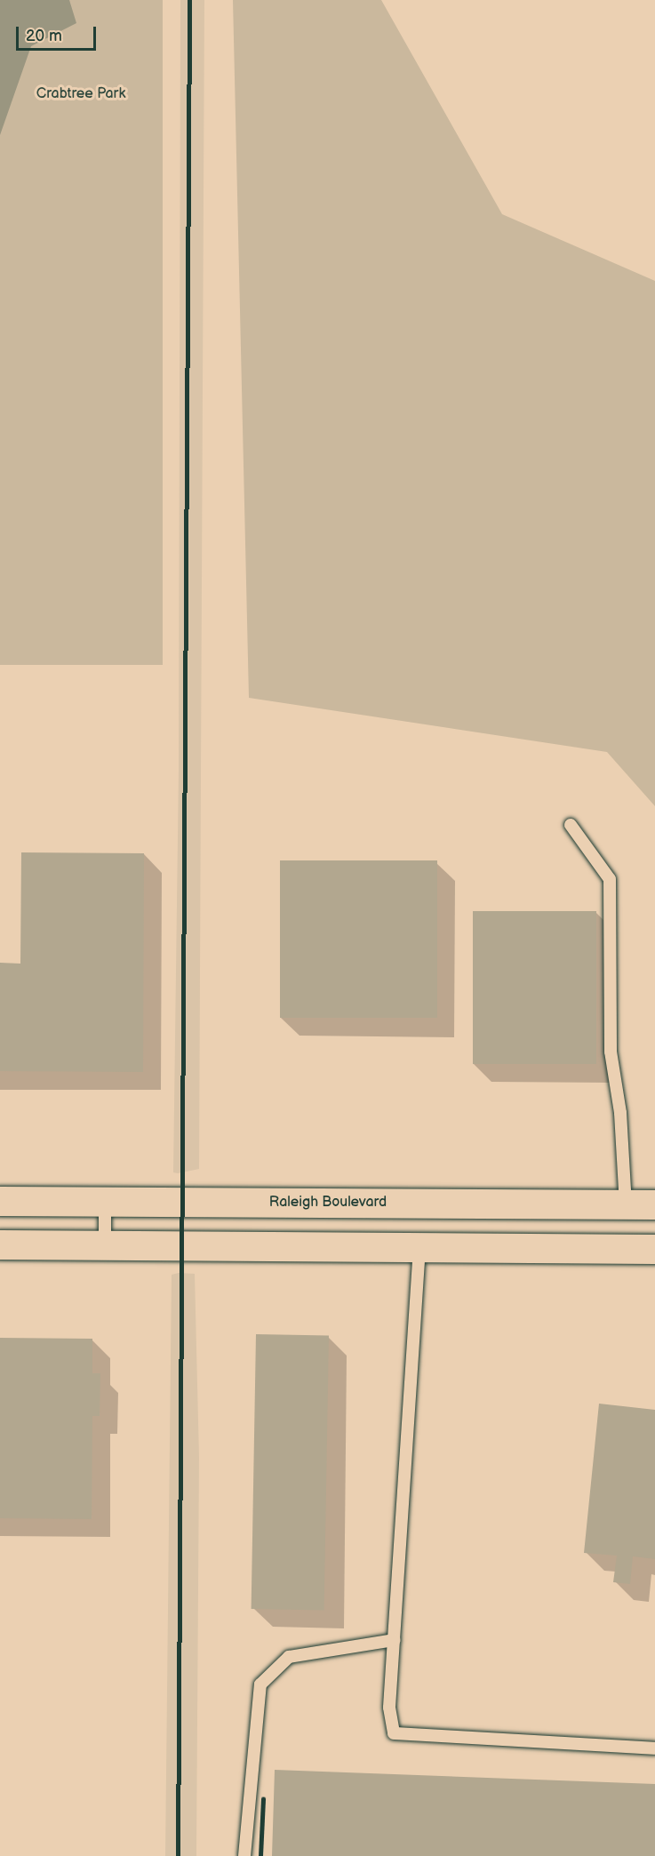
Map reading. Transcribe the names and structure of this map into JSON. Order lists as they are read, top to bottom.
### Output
{
  "streets": {
    "main road": ["Raleigh Boulevard"]
  },
  "parks": ["Crabtree Park"],
  "scale_bar": "20 m"
}
